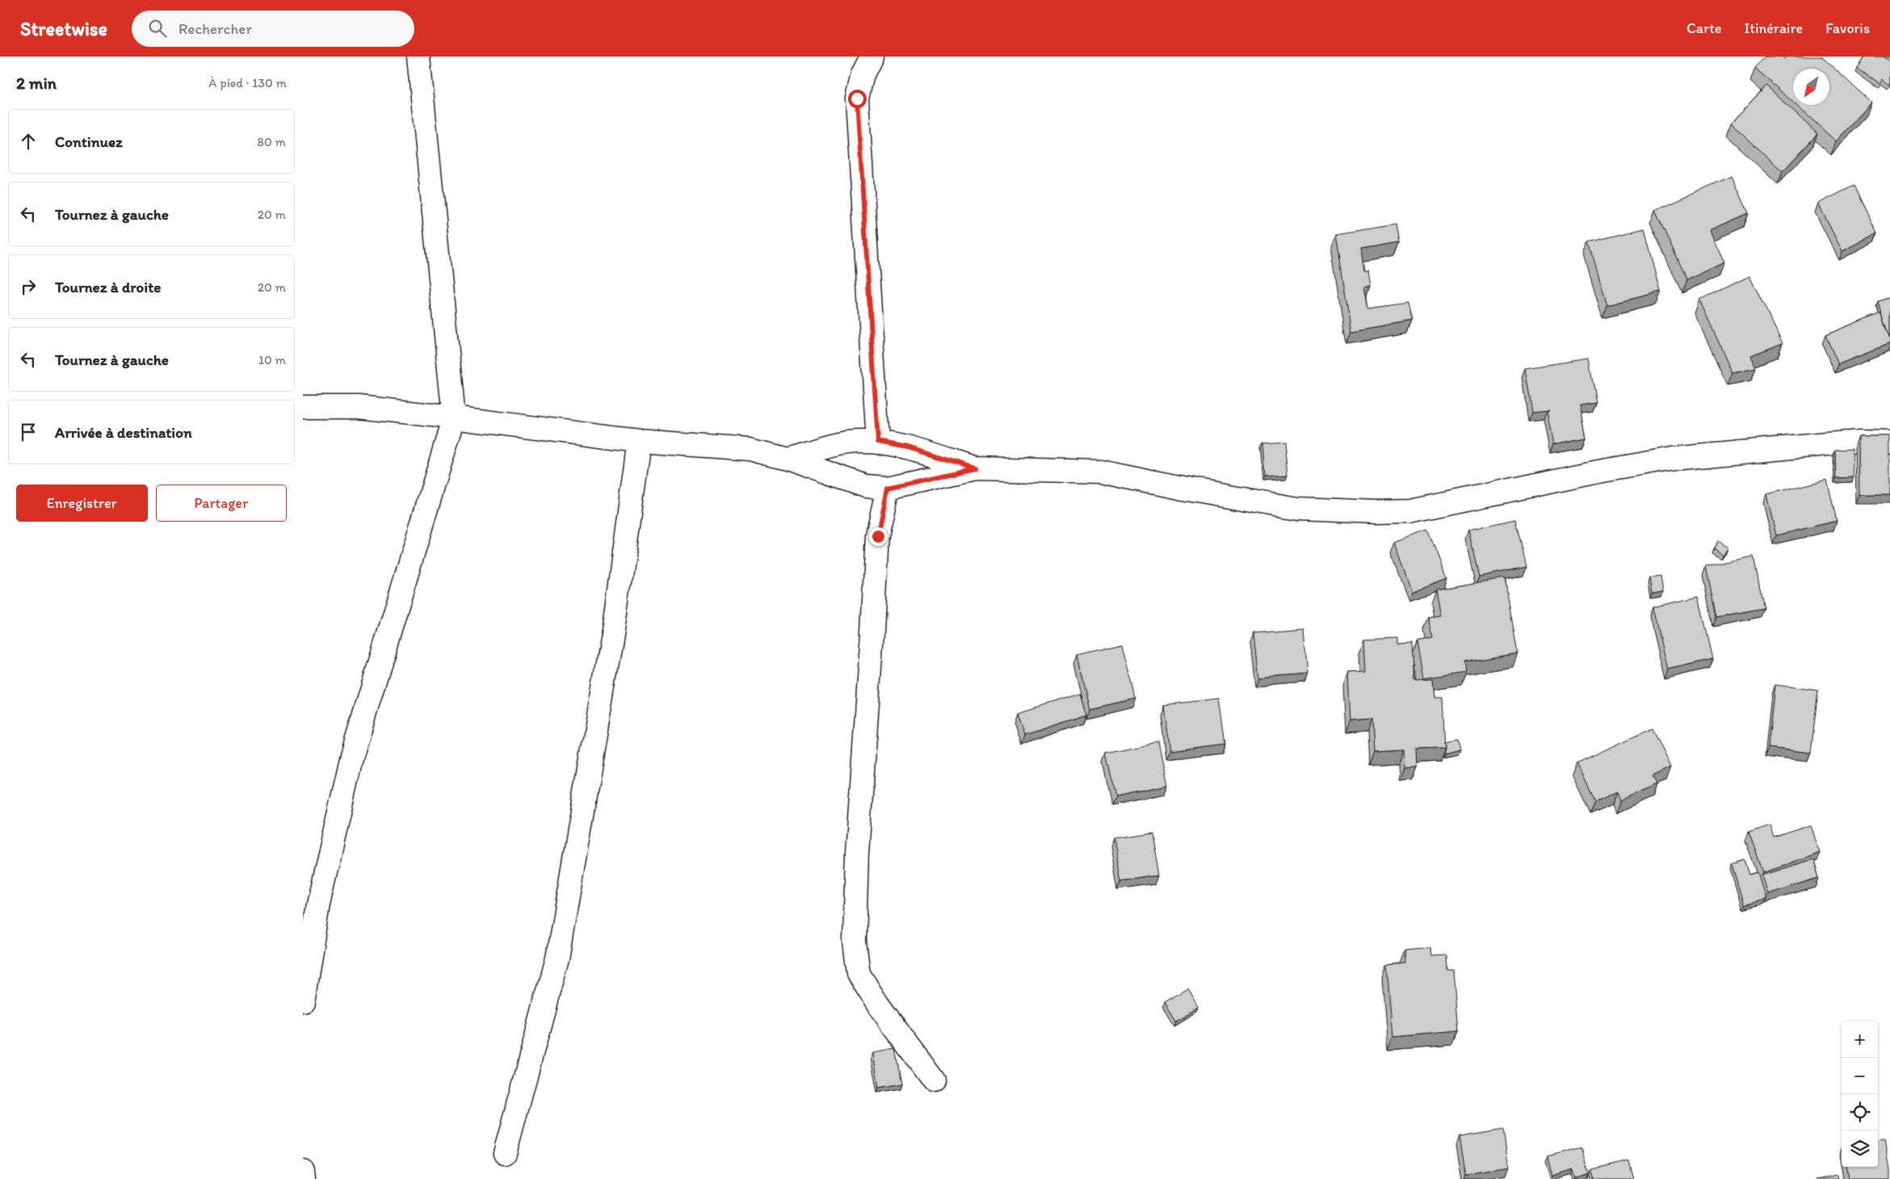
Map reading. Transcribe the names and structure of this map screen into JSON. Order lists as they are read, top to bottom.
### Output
{
  "north": "bottom left",
  "page": {
    "header": "Streetwise",
    "search": "Rechercher",
    "nav": ["Carte", "Itinéraire", "Favoris"],
    "heading": ["2 min", "À pied · 130 m"],
    "list": [
      ["Continuez", "80 m"],
      ["Tournez à gauche", "20 m"],
      ["Tournez à droite", "20 m"],
      ["Tournez à gauche", "10 m"],
      "Arrivée à destination"
    ],
    "buttons": ["Enregistrer", "Partager"],
    "map_buttons": ["+", "−"]
  }
}
